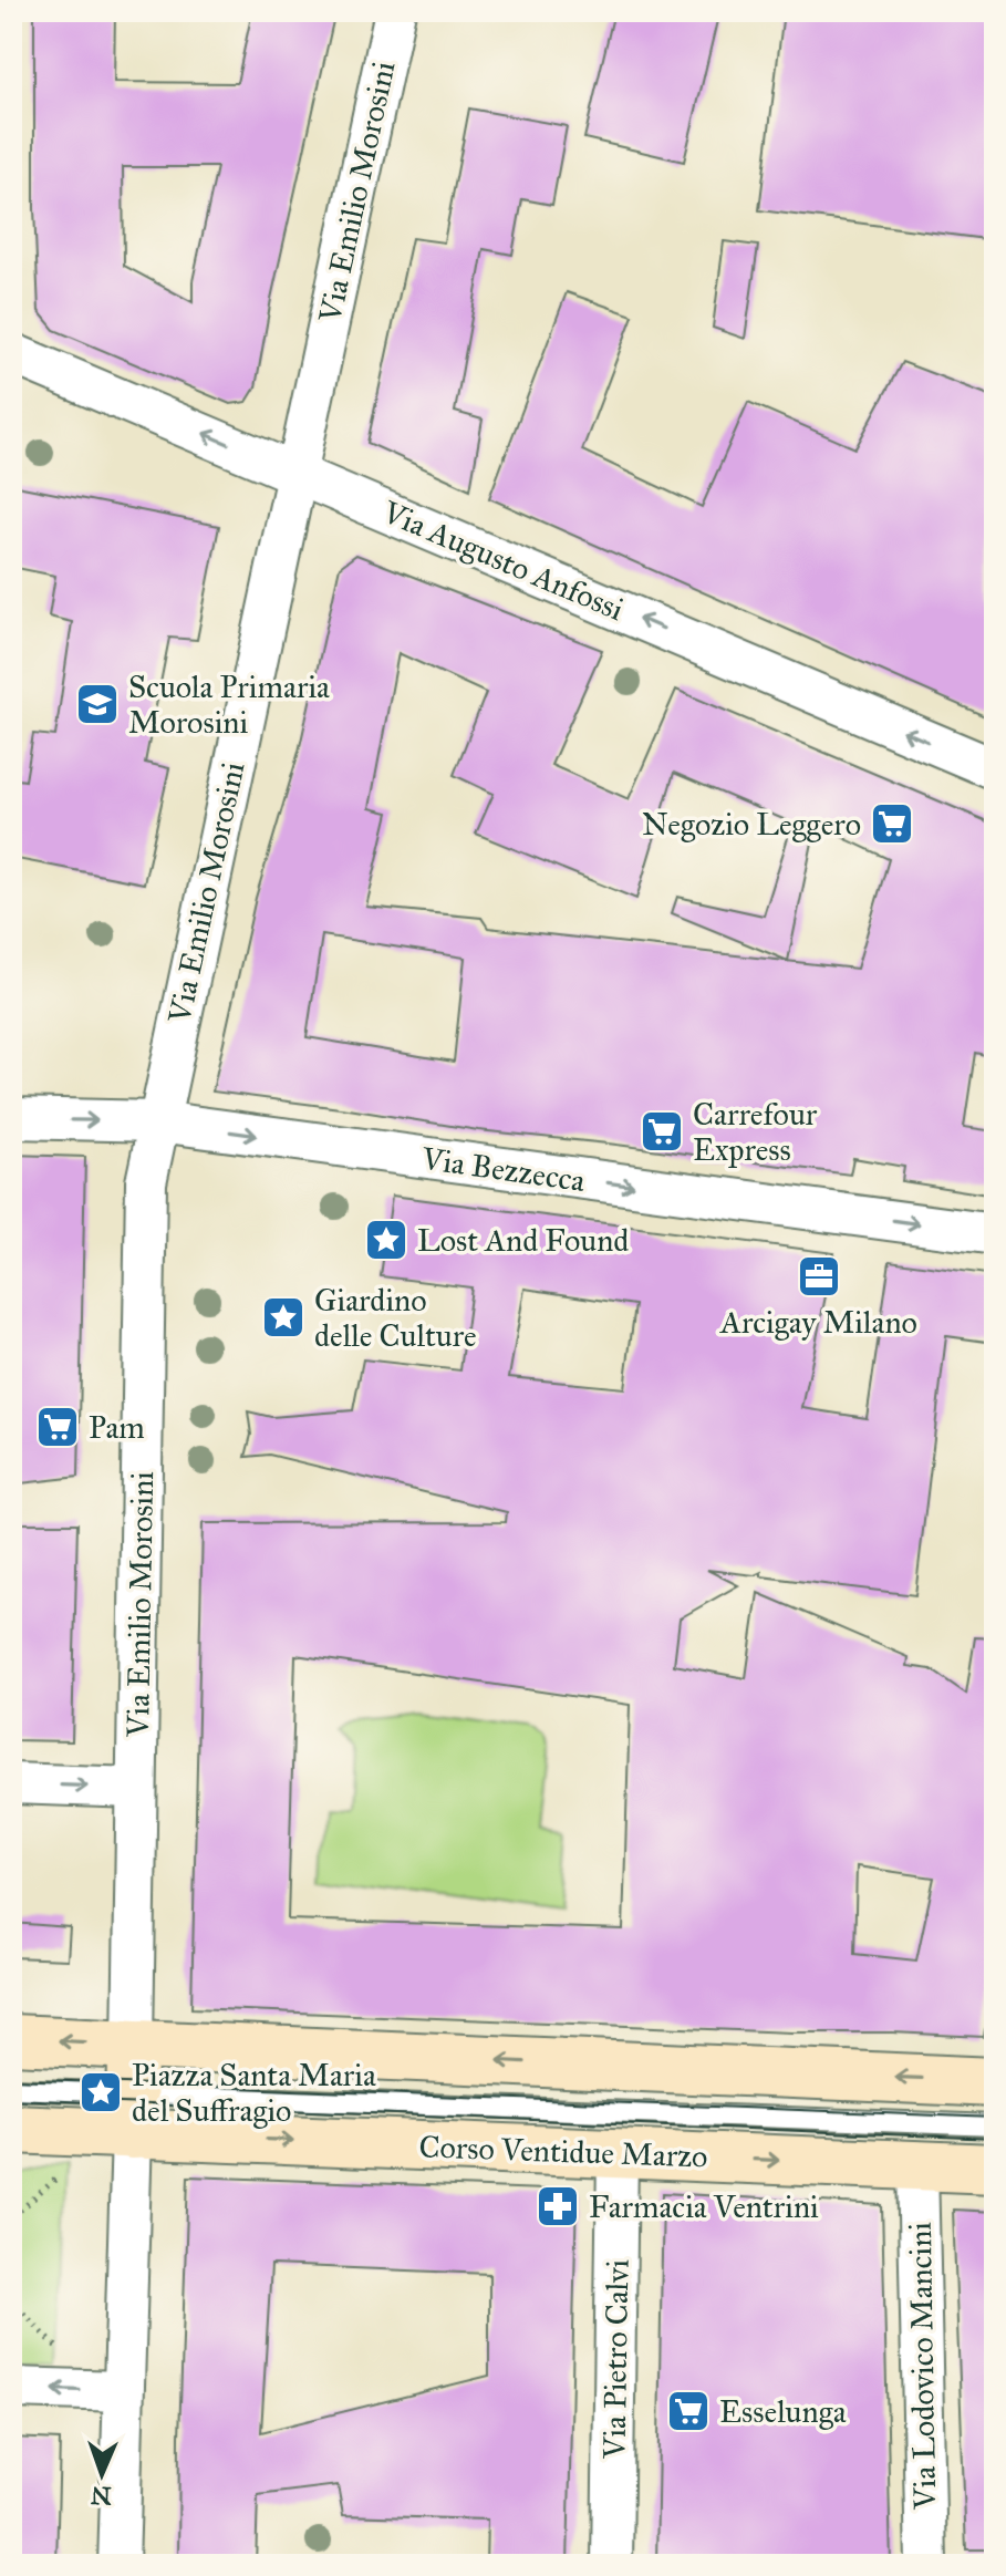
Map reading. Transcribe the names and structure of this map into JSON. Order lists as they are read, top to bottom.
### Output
{
  "streets": {
    "main road": ["Corso Ventidue Marzo"],
    "street": [
      "Via Emilio Morosini",
      "Via Augusto Anfossi",
      "Via Bezzecca",
      "Via Pietro Calvi",
      "Via Lodovico Mancini"
    ]
  },
  "crossings": [
    ["Via Emilio Morosini", "Via Augusto Anfossi"],
    ["Via Emilio Morosini", "Via Bezzecca"],
    ["Corso Ventidue Marzo", "Via Pietro Calvi"],
    ["Corso Ventidue Marzo", "Via Lodovico Mancini"]
  ],
  "one_way": ["Via Augusto Anfossi", "Via Bezzecca"],
  "places": {
    "school or university": ["Scuola Primaria Morosini"],
    "supermarket": [
      "Negozio Leggero",
      "Carrefour Express",
      "Pam",
      "Esselunga"
    ],
    "place": ["Lost And Found", "Giardino delle Culture", "Piazza Santa Maria del Suffragio"],
    "office": ["Arcigay Milano"],
    "pharmacy": ["Farmacia Ventrini"]
  },
  "north": "bottom"
}
